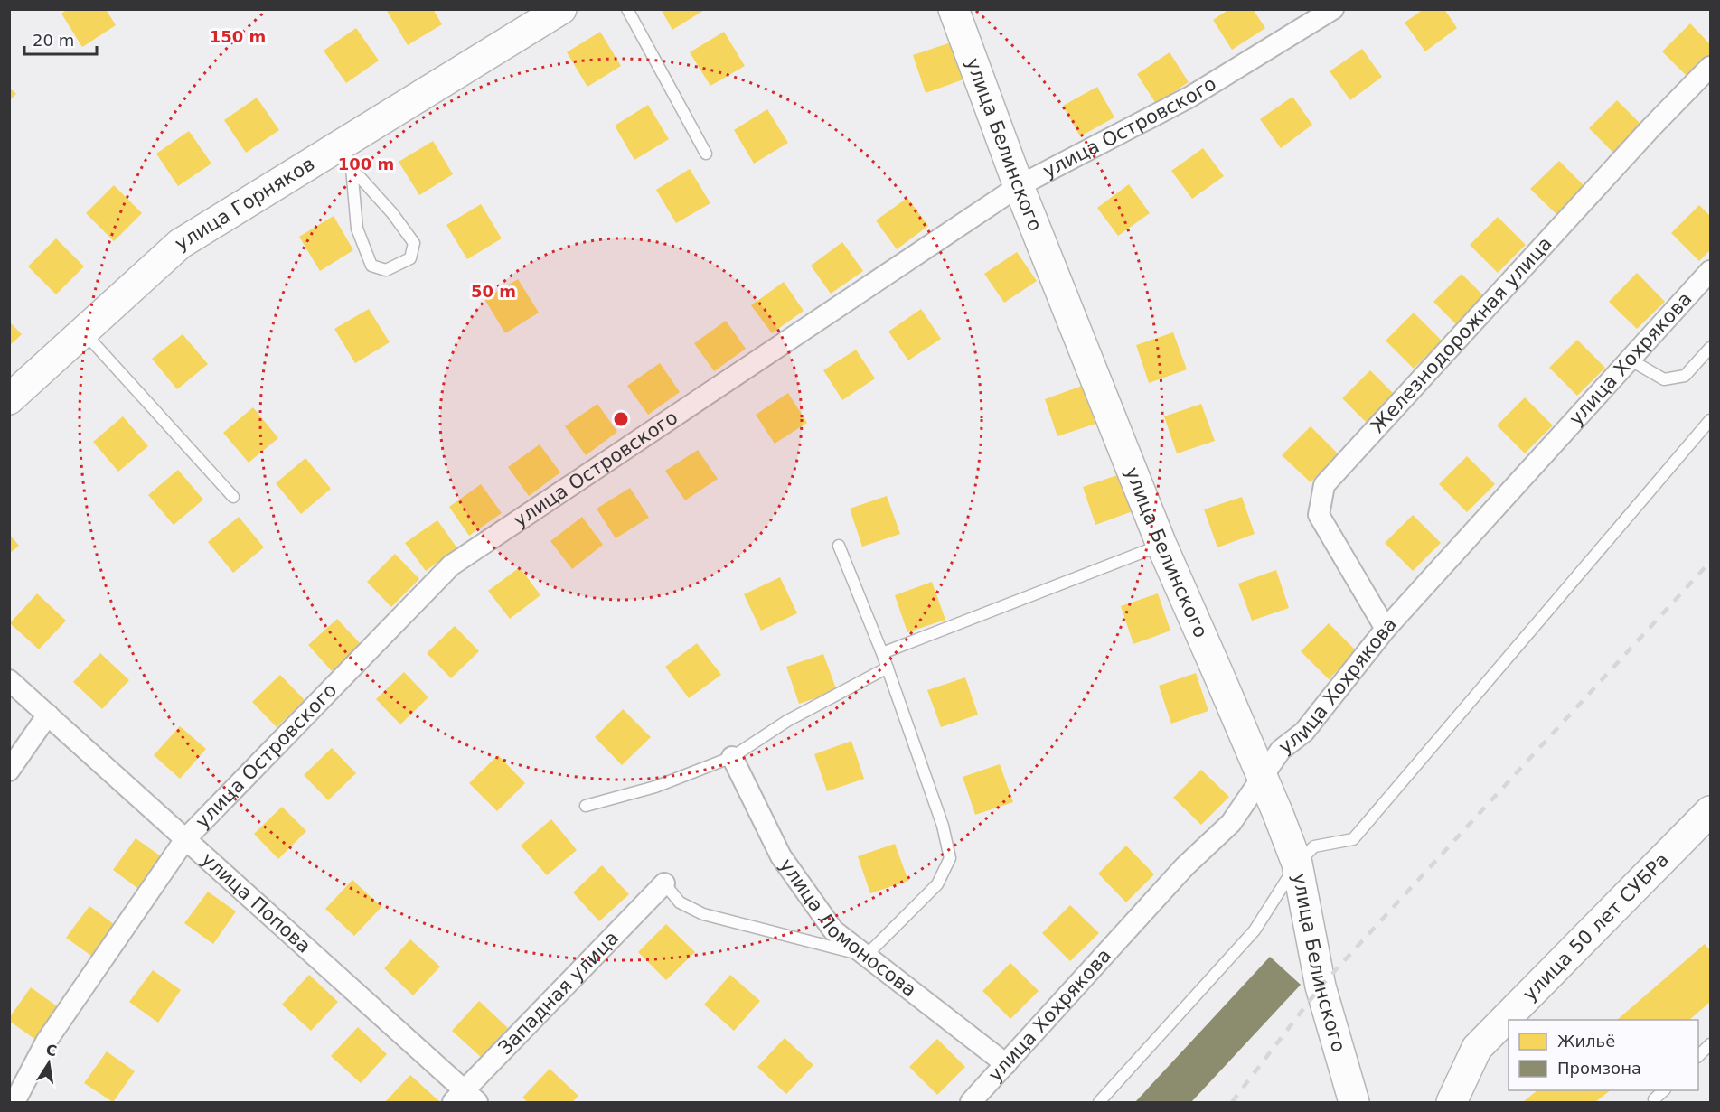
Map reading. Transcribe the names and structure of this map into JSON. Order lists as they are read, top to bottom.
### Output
{
  "streets": {
    "street": [
      "улица Островского",
      "улица Белинского",
      "улица Горняков",
      "Железнодорожная улица",
      "улица Хохрякова",
      "улица Попова",
      "улица Ломоносова",
      "улица 50 лет СУБРа",
      "Западная улица"
    ]
  },
  "crossings": [
    ["улица Островского", "улица Белинского"],
    ["улица Островского", "улица Попова"],
    ["улица Белинского", "улица Хохрякова"],
    ["Железнодорожная улица", "улица Хохрякова"],
    ["улица Хохрякова", "улица Ломоносова"],
    ["улица Попова", "Западная улица"]
  ],
  "legend": ["Жильё", "Промзона"],
  "scale_bar": "20 m",
  "north": "top",
  "rings": ["150 m", "100 m", "50 m"]
}
